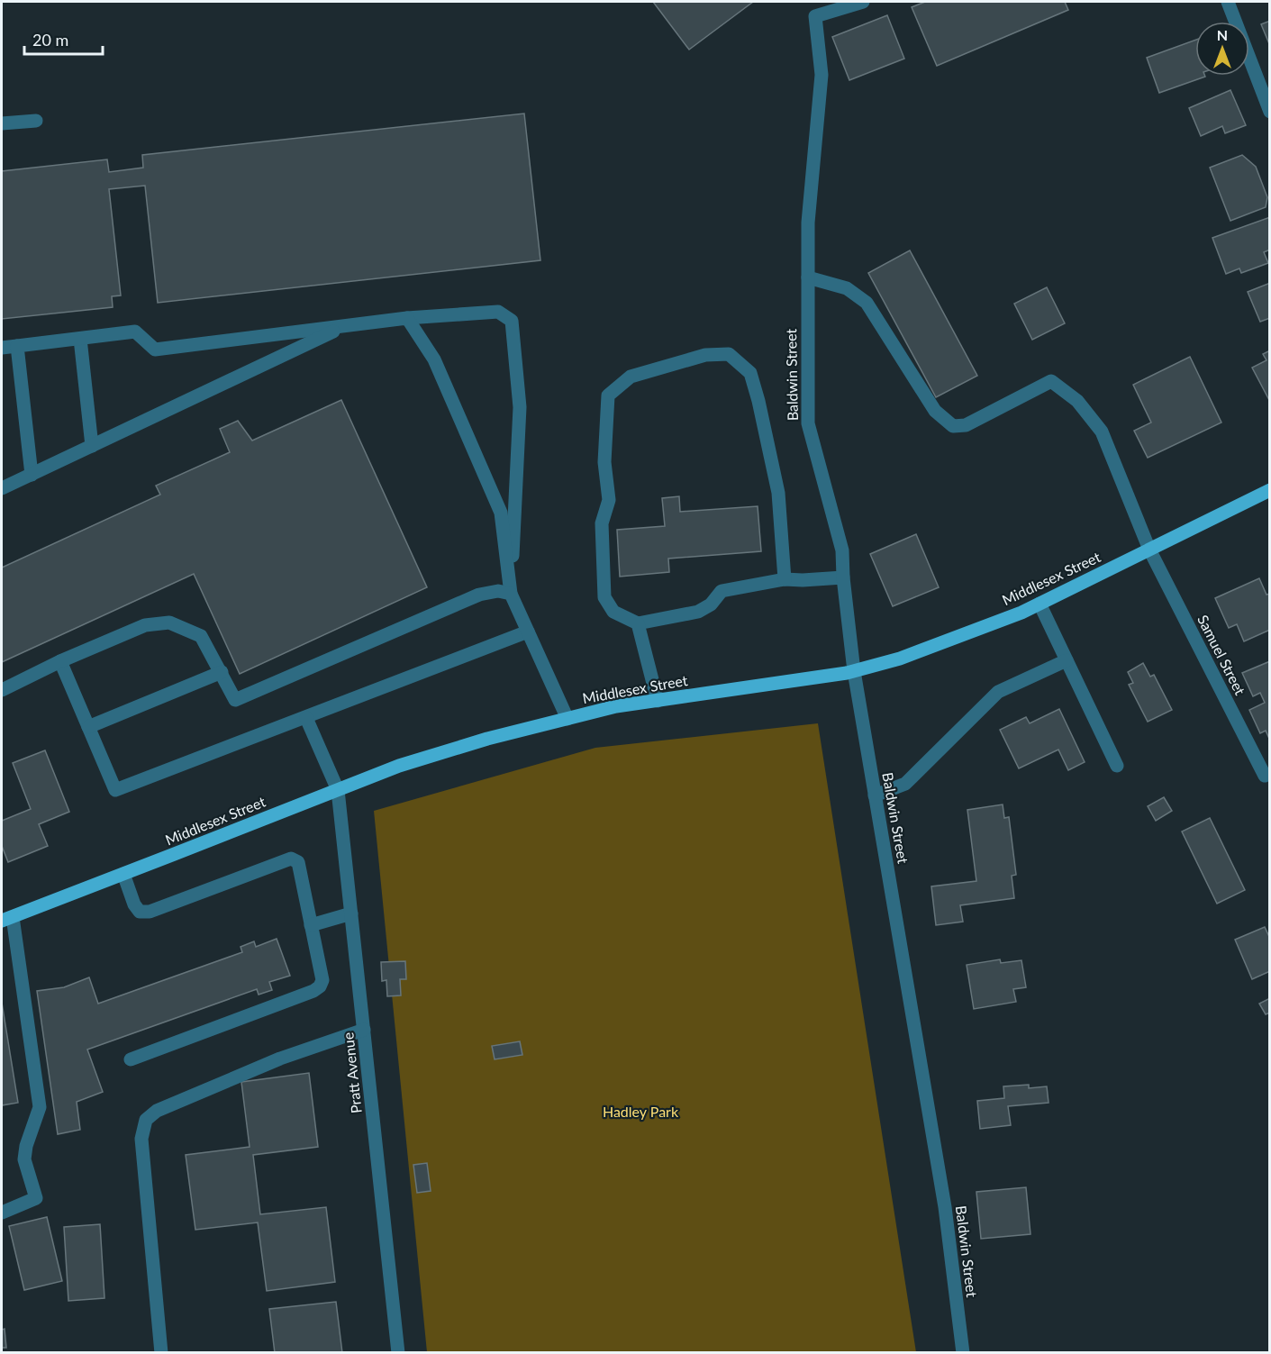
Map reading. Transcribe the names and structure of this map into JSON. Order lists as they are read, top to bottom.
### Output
{
  "streets": {
    "main road": ["Middlesex Street"],
    "street": ["Baldwin Street", "Samuel Street", "Pratt Avenue"]
  },
  "crossings": [
    ["Baldwin Street", "Middlesex Street"],
    ["Baldwin Street", "Samuel Street"],
    ["Middlesex Street", "Samuel Street"],
    ["Middlesex Street", "Pratt Avenue"]
  ],
  "parks": ["Hadley Park"],
  "scale_bar": "20 m",
  "north": "top"
}
